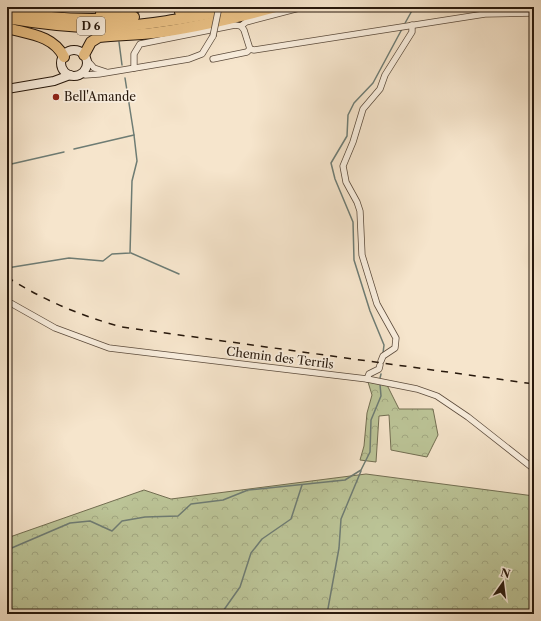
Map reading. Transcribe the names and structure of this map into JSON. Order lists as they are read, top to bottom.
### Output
{
  "streets": {
    "highway": ["D 6"],
    "street": ["Chemin des Terrils"]
  },
  "places": ["Bell'Amande"],
  "north": "top"
}
